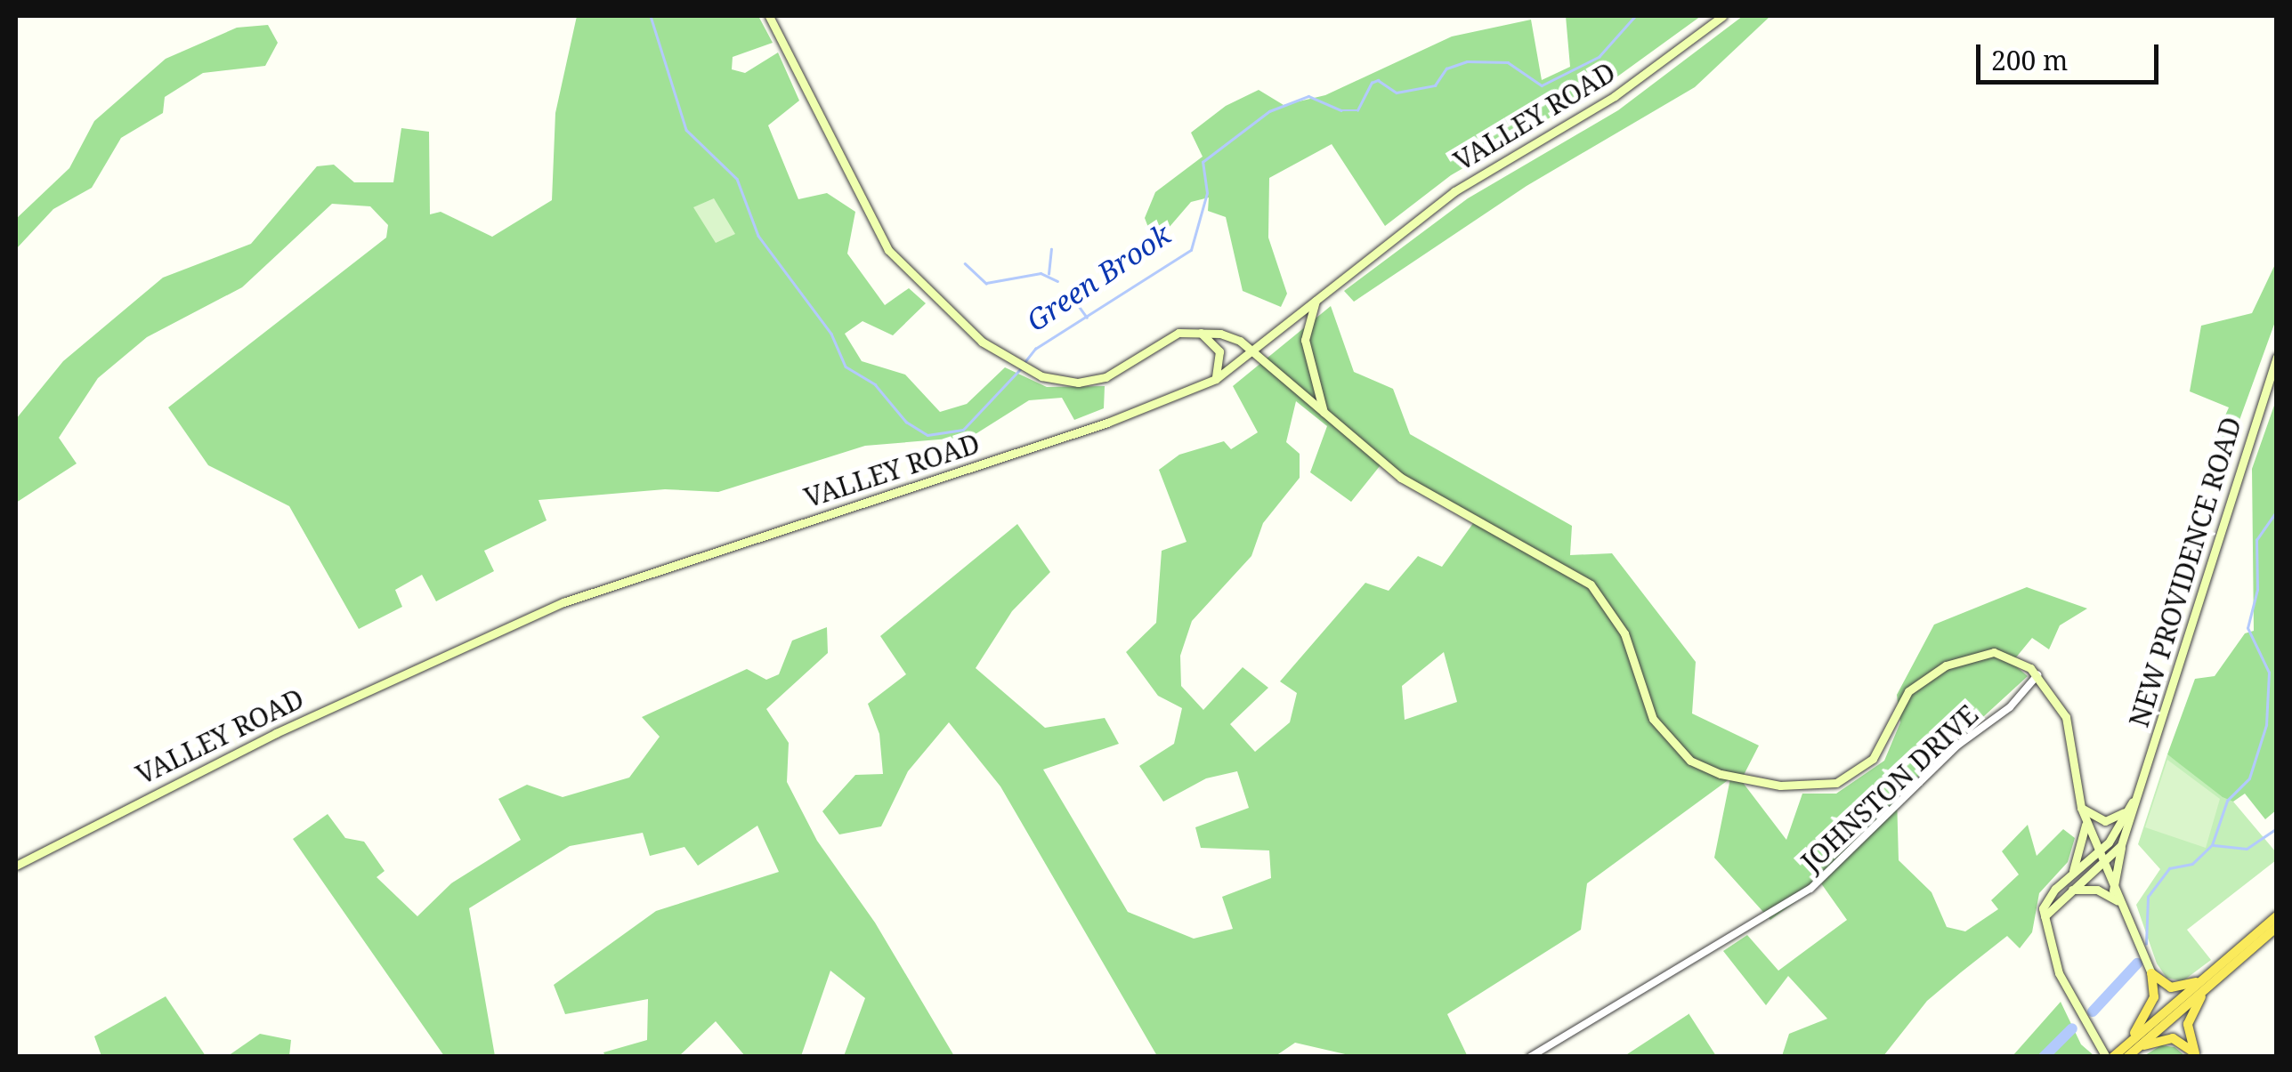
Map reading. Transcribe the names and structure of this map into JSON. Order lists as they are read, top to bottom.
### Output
{
  "streets": {
    "main road": ["VALLEY ROAD", "NEW PROVIDENCE ROAD"],
    "street": ["JOHNSTON DRIVE"]
  },
  "water": ["Green Brook"],
  "scale_bar": "200 m"
}
